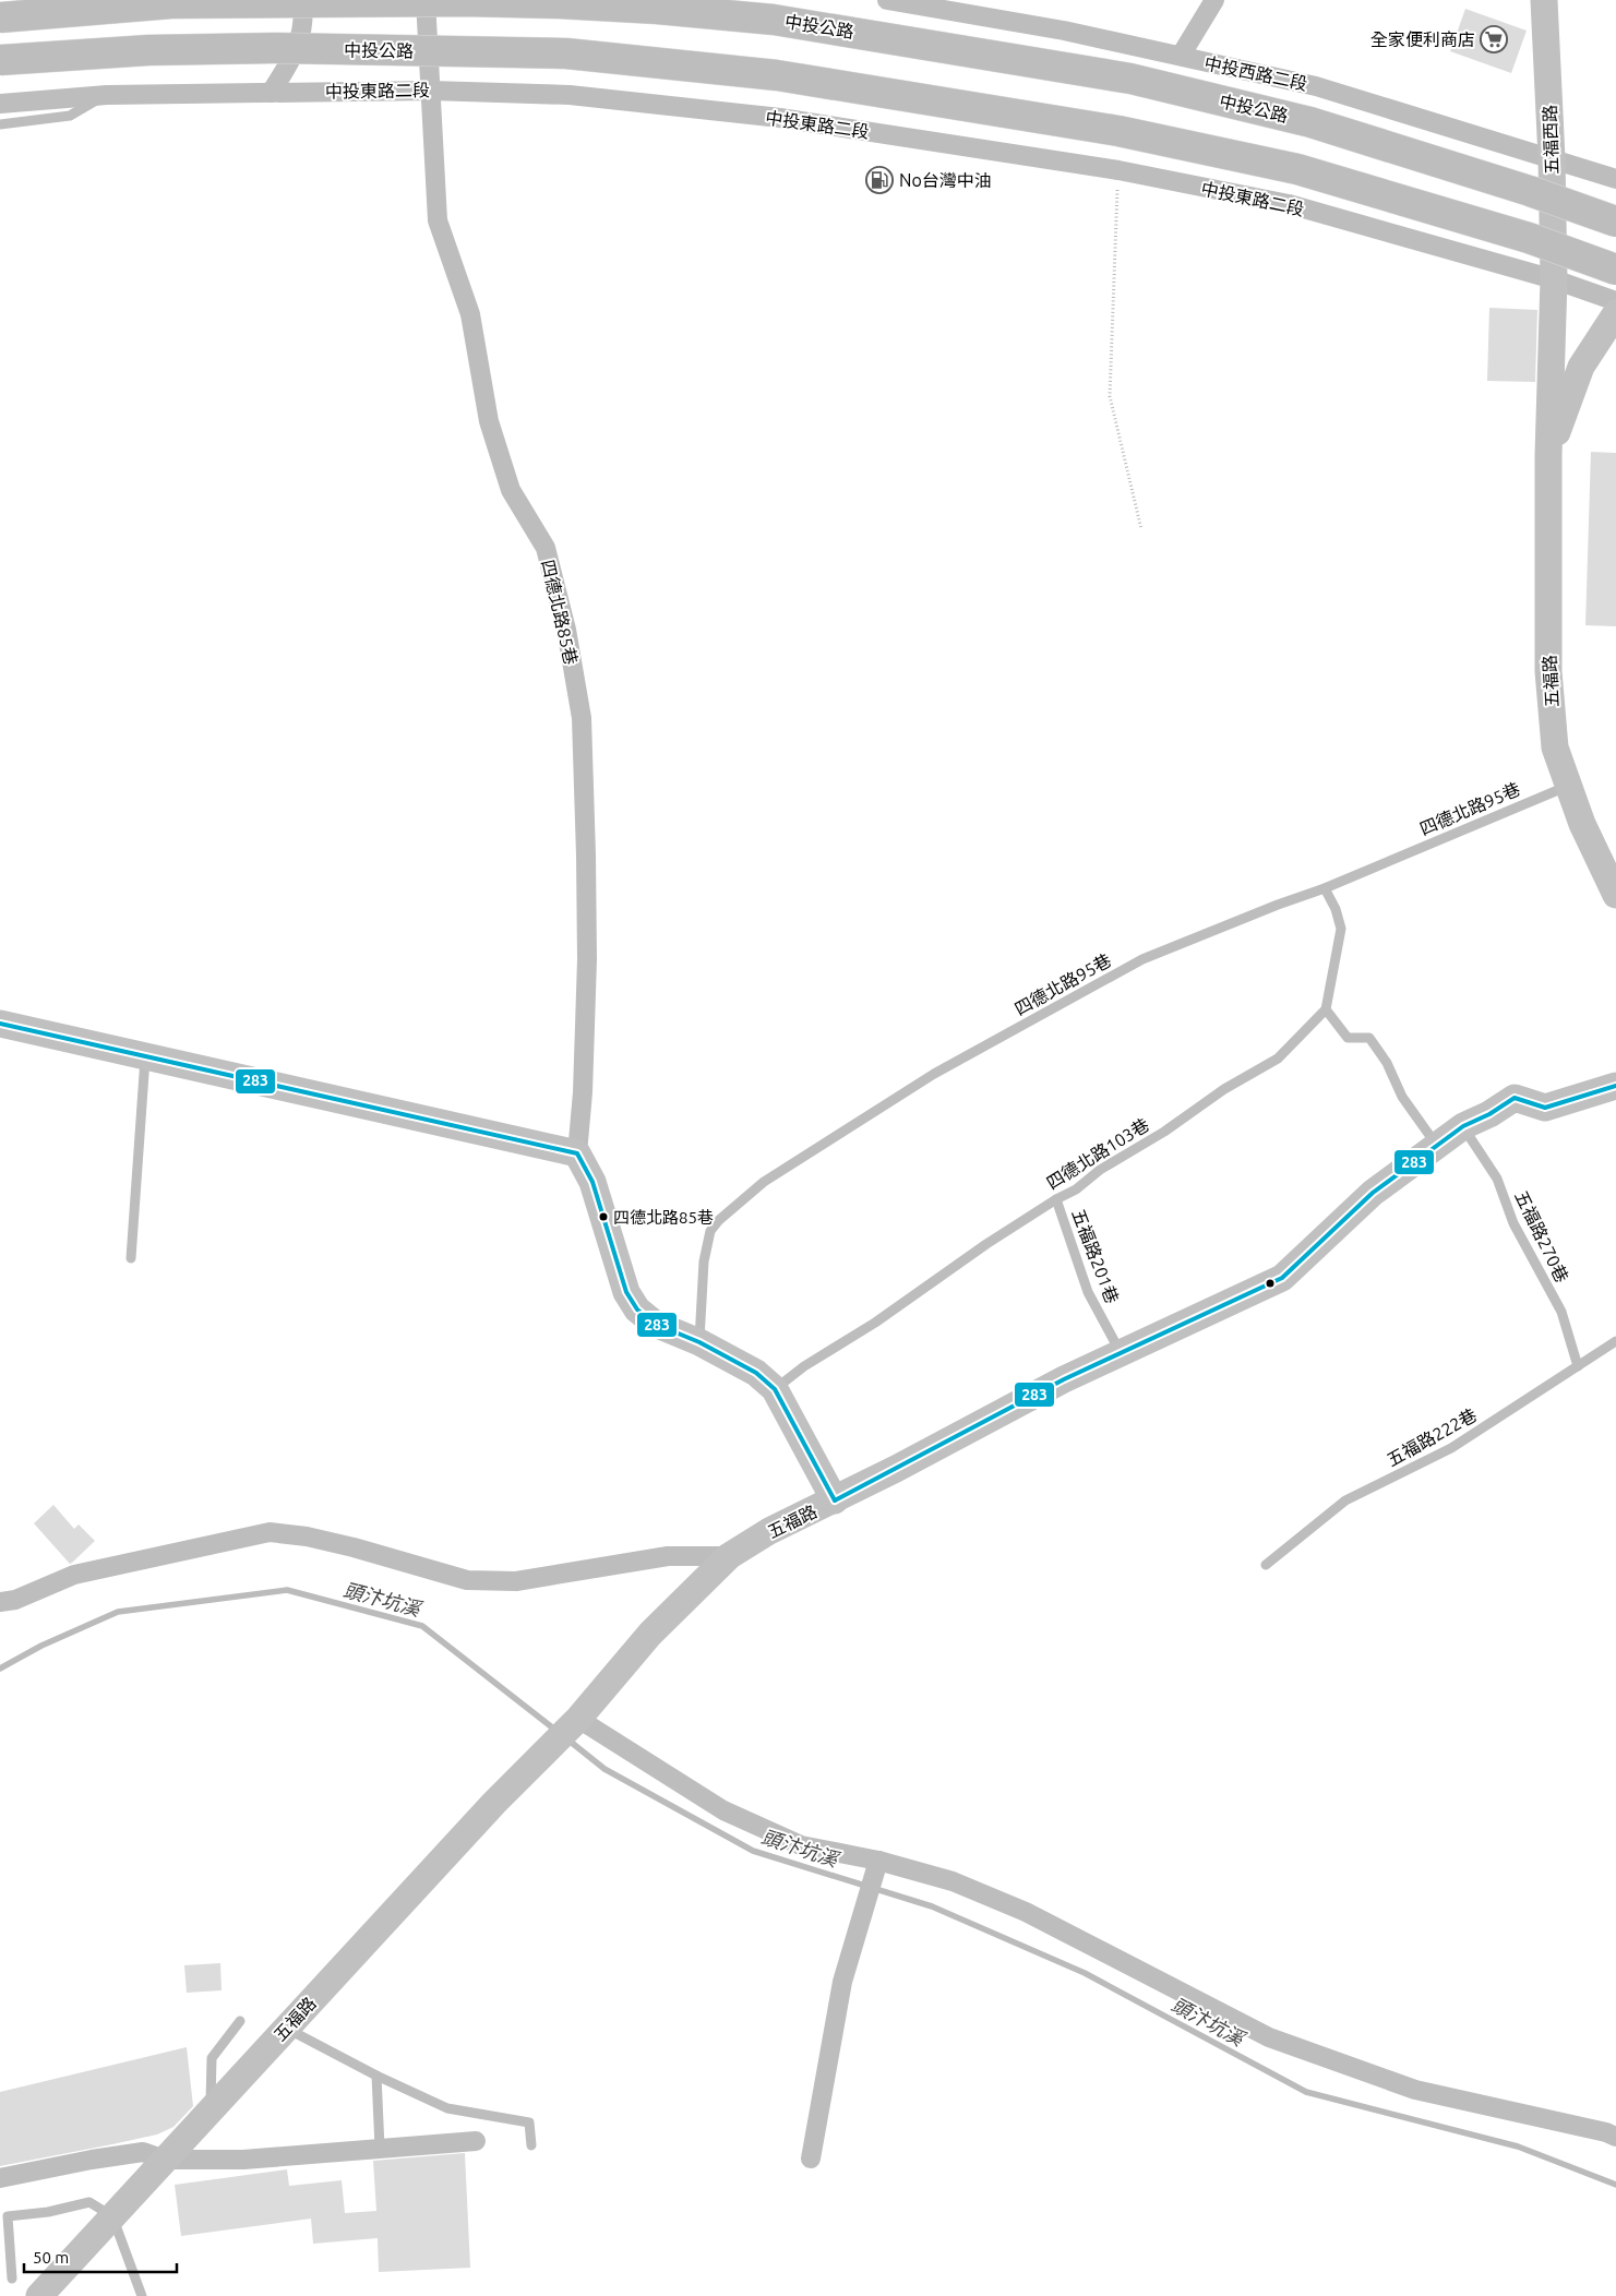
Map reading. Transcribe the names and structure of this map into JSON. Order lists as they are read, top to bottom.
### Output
{
  "streets": {
    "main road": ["中投公路"],
    "street": [
      "中投西路二段",
      "中投東路二段",
      "五福西路",
      "四德北路85巷",
      "五福路"
    ],
    "lane": [
      "四德北路95巷",
      "四德北路103巷",
      "五福路270巷",
      "五福路201巷",
      "五福路222巷"
    ]
  },
  "crossings": [
    ["中投西路二段", "五福西路"],
    ["中投東路二段", "五福西路"],
    ["中投東路二段", "四德北路85巷"],
    ["中投東路二段", "五福路"],
    ["五福西路", "五福路"],
    ["五福路", "四德北路95巷"],
    ["五福路", "五福路270巷"],
    ["五福路", "五福路201巷"],
    ["四德北路103巷", "五福路201巷"],
    ["五福路270巷", "五福路222巷"]
  ],
  "water": ["頭汴坑溪"],
  "places": {
    "supermarket": ["全家便利商店"],
    "fuel station": ["No台灣中油"],
    "other": ["四德北路85巷"]
  },
  "lines": ["transit line 283"],
  "scale_bar": "50 m"
}
